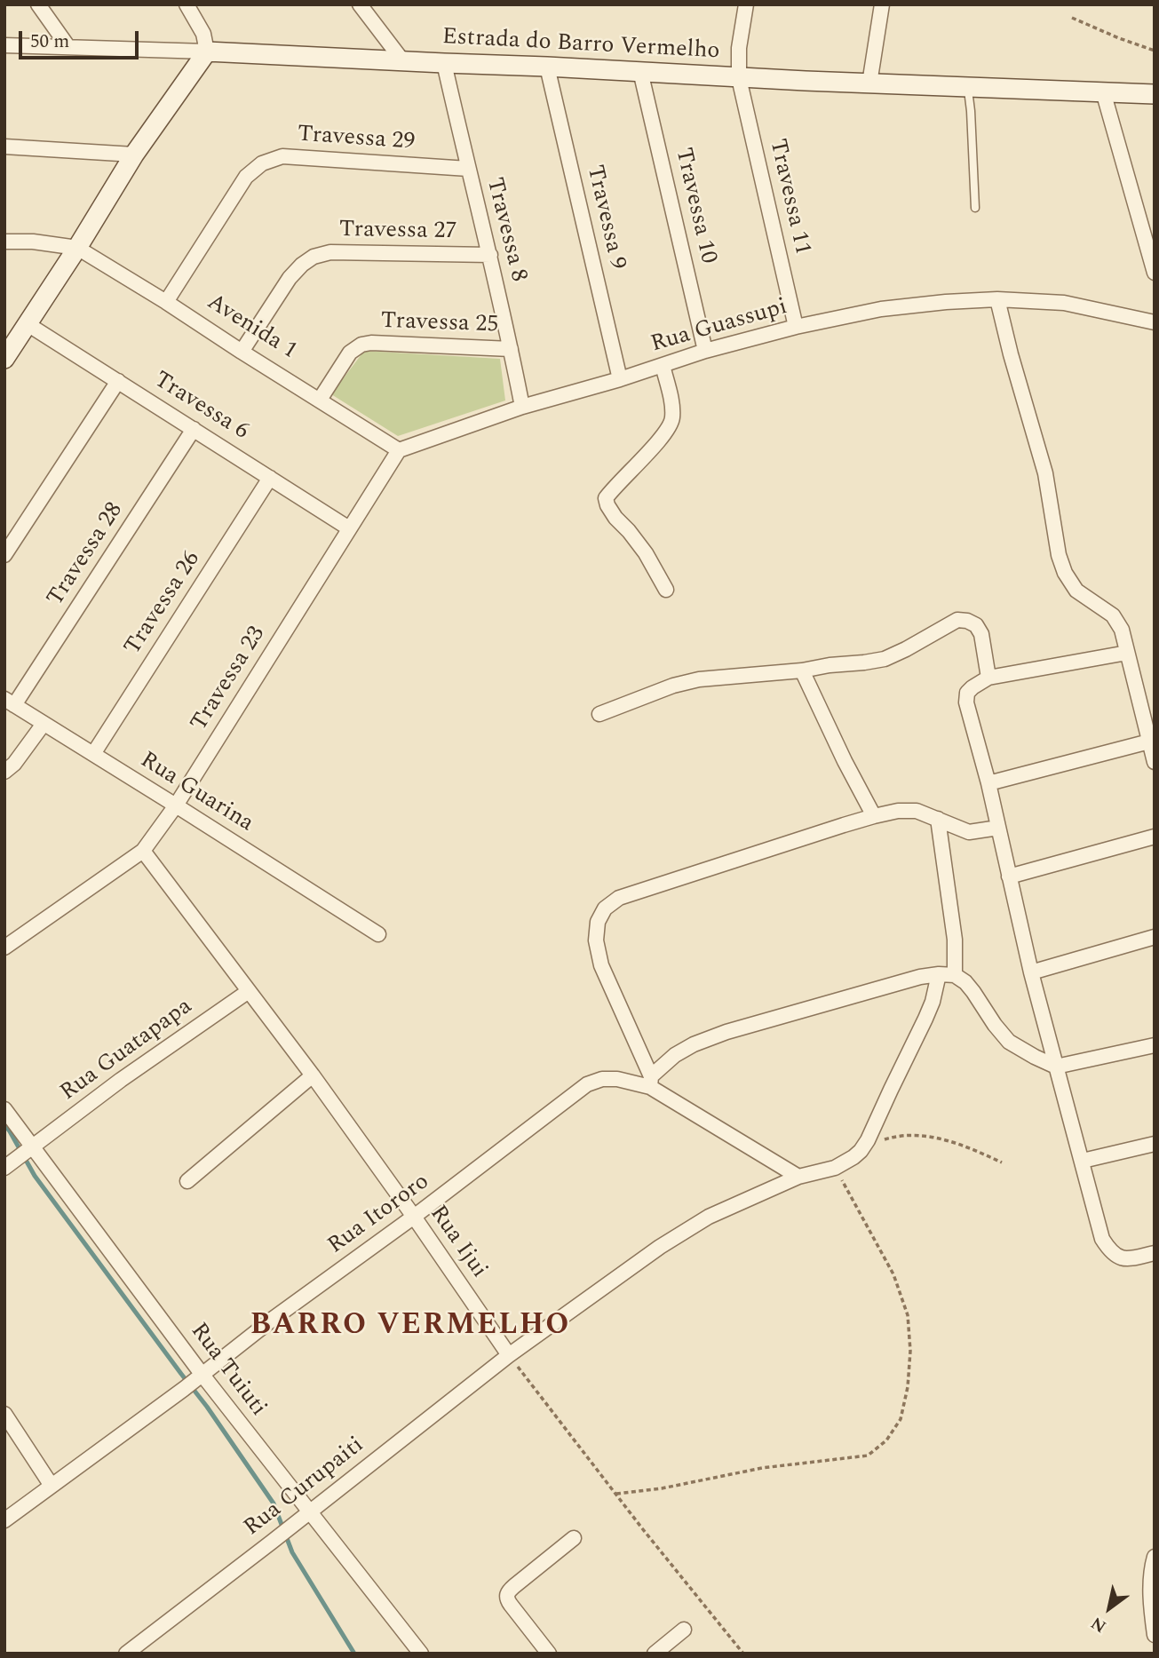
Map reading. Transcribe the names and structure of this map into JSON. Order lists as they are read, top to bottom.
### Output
{
  "streets": {
    "street": [
      "Estrada do Barro Vermelho",
      "Travessa 29",
      "Travessa 11",
      "Travessa 10",
      "Travessa 9",
      "Travessa 8",
      "Travessa 27",
      "Travessa 25",
      "Rua Guassupi",
      "Avenida 1",
      "Travessa 6",
      "Travessa 28",
      "Travessa 26",
      "Travessa 23",
      "Rua Guarina",
      "Rua Guatapapa",
      "Rua Itororo",
      "Rua Ijui",
      "Rua Tuiuti",
      "Rua Curupaiti"
    ]
  },
  "crossings": [
    ["Estrada do Barro Vermelho", "Travessa 11"],
    ["Estrada do Barro Vermelho", "Travessa 10"],
    ["Estrada do Barro Vermelho", "Travessa 9"],
    ["Estrada do Barro Vermelho", "Travessa 8"],
    ["Travessa 29", "Travessa 8"],
    ["Travessa 29", "Avenida 1"],
    ["Travessa 11", "Rua Guassupi"],
    ["Travessa 10", "Rua Guassupi"],
    ["Travessa 9", "Rua Guassupi"],
    ["Travessa 8", "Travessa 27"],
    ["Travessa 8", "Travessa 25"],
    ["Travessa 8", "Rua Guassupi"],
    ["Travessa 27", "Avenida 1"],
    ["Travessa 25", "Avenida 1"],
    ["Rua Guassupi", "Avenida 1"],
    ["Travessa 6", "Travessa 28"],
    ["Travessa 6", "Travessa 26"],
    ["Travessa 6", "Travessa 23"],
    ["Travessa 28", "Rua Guarina"],
    ["Travessa 26", "Rua Guarina"],
    ["Travessa 23", "Rua Guarina"],
    ["Travessa 23", "Rua Ijui"],
    ["Rua Guatapapa", "Rua Ijui"],
    ["Rua Guatapapa", "Rua Tuiuti"],
    ["Rua Itororo", "Rua Ijui"],
    ["Rua Itororo", "Rua Tuiuti"],
    ["Rua Itororo", "Rua Curupaiti"],
    ["Rua Ijui", "Rua Curupaiti"],
    ["Rua Tuiuti", "Rua Curupaiti"]
  ],
  "districts": ["BARRO VERMELHO"],
  "scale_bar": "50 m",
  "north": "bottom left"
}
